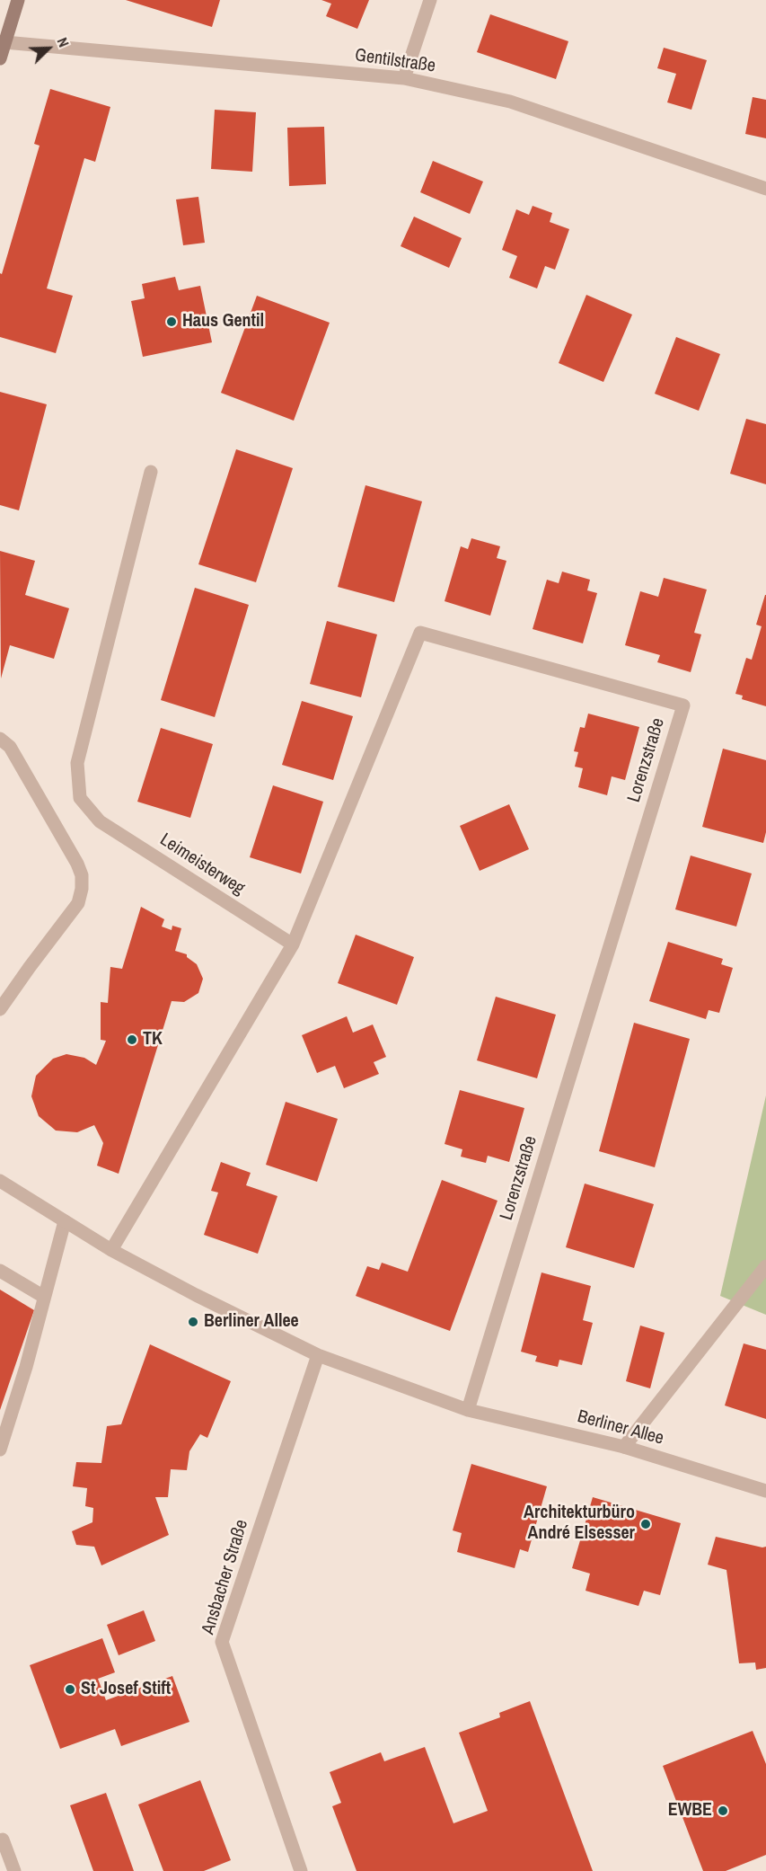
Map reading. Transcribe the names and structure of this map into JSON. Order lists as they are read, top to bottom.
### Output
{
  "streets": {
    "street": [
      "Gentilstraße",
      "Lorenzstraße",
      "Leimeisterweg",
      "Berliner Allee",
      "Ansbacher Straße"
    ]
  },
  "crossings": [
    ["Lorenzstraße", "Leimeisterweg"],
    ["Lorenzstraße", "Berliner Allee"],
    ["Berliner Allee", "Ansbacher Straße"]
  ],
  "places": [
    "Haus Gentil",
    "TK",
    "Berliner Allee",
    "Architekturbüro André Elsesser",
    "St Josef Stift",
    "EWBE"
  ],
  "north": "top right"
}
